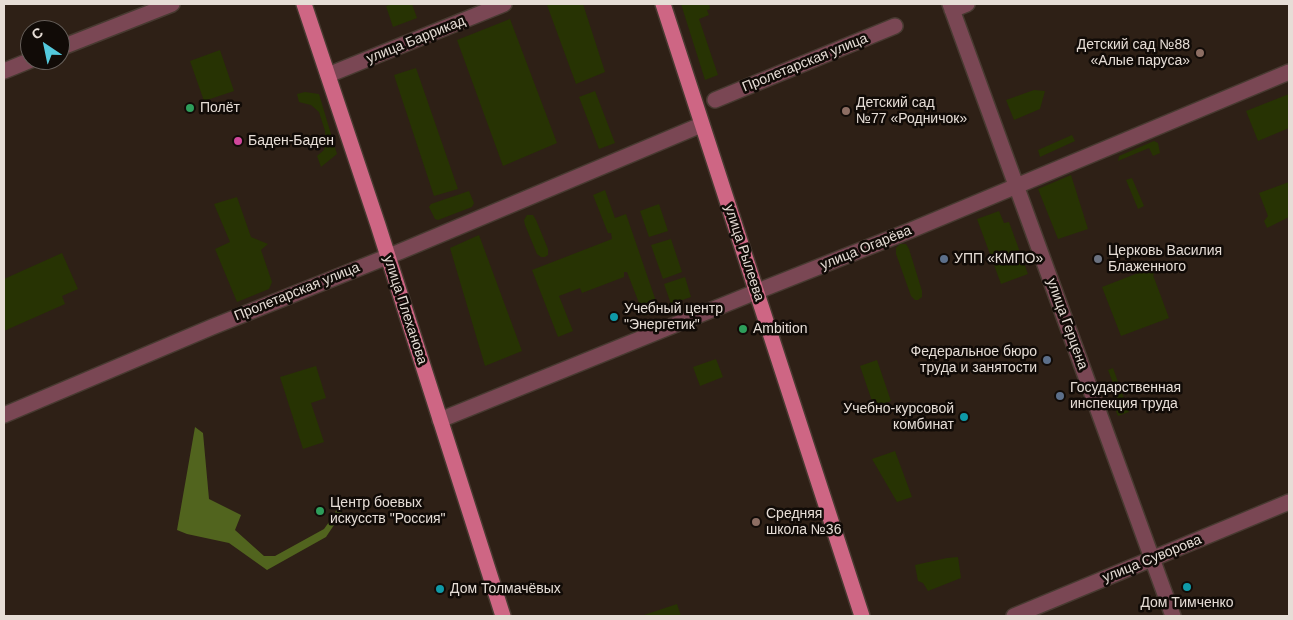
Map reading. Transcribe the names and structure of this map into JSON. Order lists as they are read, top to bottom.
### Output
{
  "streets": {
    "main road": ["улица Рылеева", "улица Плеханова"],
    "street": [
      "улица Баррикад",
      "Пролетарская улица",
      "улица Огарёва",
      "улица Герцена",
      "улица Суворова"
    ]
  },
  "crossings": [
    ["улица Баррикад", "улица Плеханова"],
    ["Пролетарская улица", "улица Рылеева"],
    ["Пролетарская улица", "улица Плеханова"],
    ["улица Огарёва", "улица Рылеева"],
    ["улица Огарёва", "улица Плеханова"],
    ["улица Огарёва", "улица Герцена"],
    ["улица Герцена", "улица Суворова"]
  ],
  "places": [
    "Детский сад №88 «Алые паруса»",
    "Полёт",
    "Детский сад №77 «Родничок»",
    "Баден-Баден",
    "УПП «КМПО»",
    "Церковь Василия Блаженного",
    "Учебный центр \"Энергетик\"",
    "Ambition",
    "Федеральное бюро труда и занятости",
    "Государственная инспекция труда",
    "Учебно-курсовой комбинат",
    "Центр боевых искусств \"Россия\"",
    "Средняя школа №36",
    "Дом Тимченко",
    "Дом Толмачёвых"
  ],
  "north": "top left"
}
